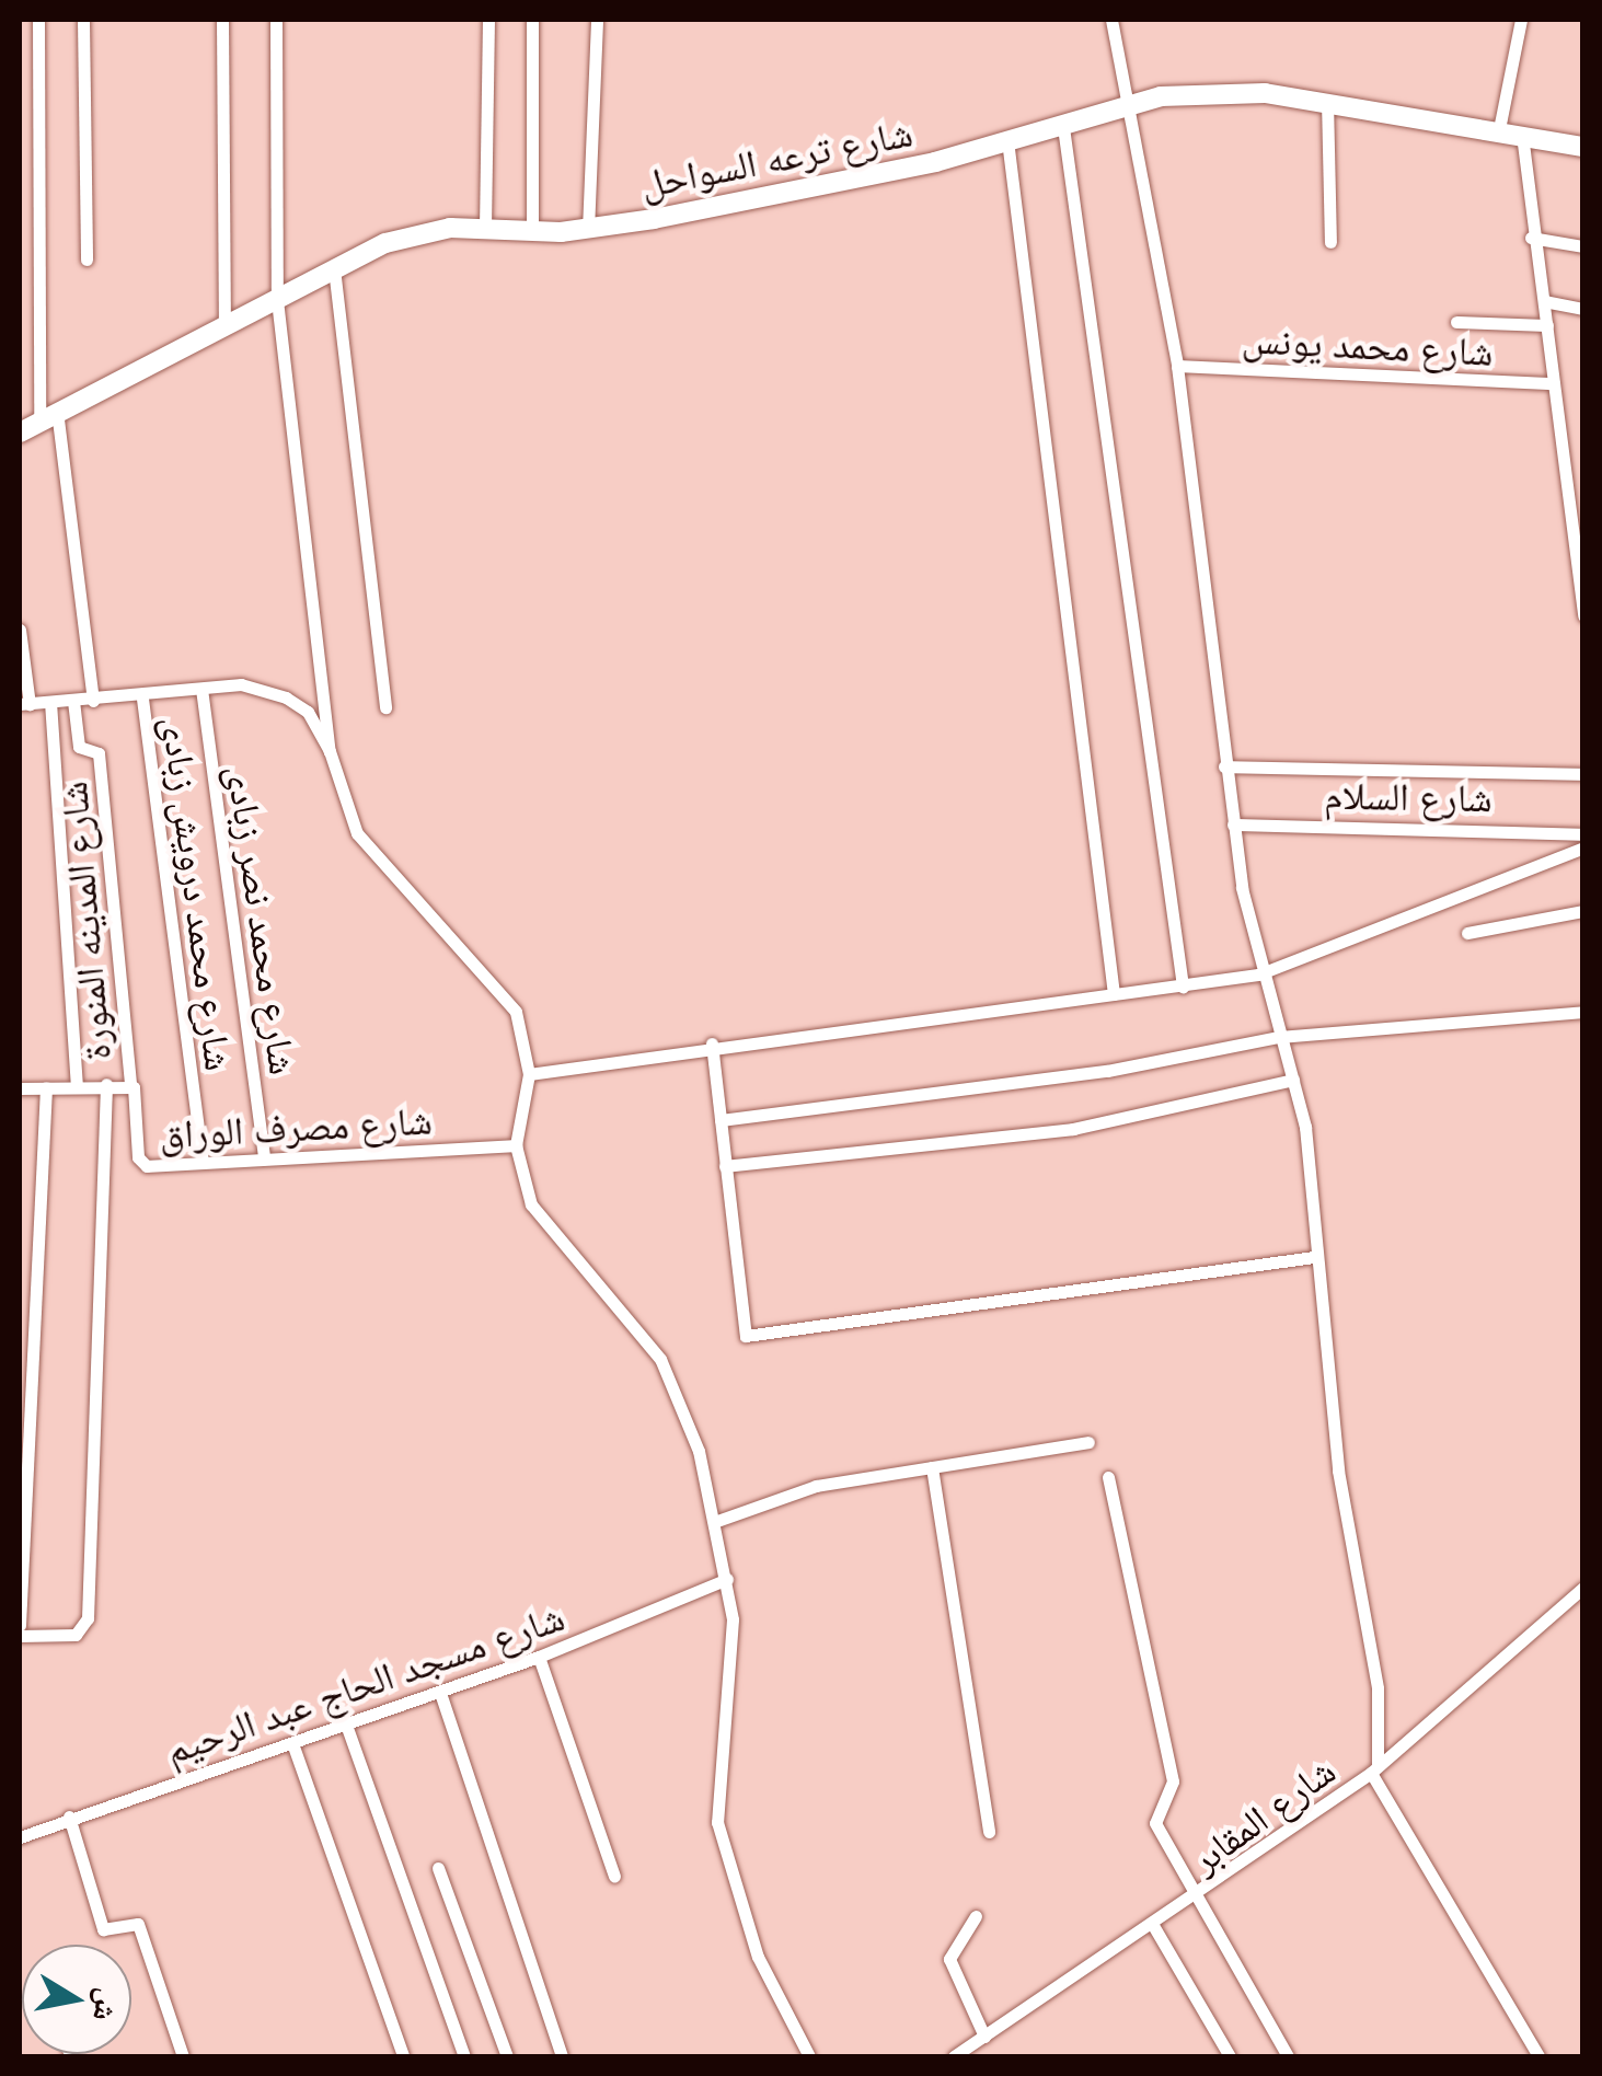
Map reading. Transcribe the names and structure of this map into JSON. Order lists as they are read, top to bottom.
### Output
{
  "streets": {
    "main road": ["شارع ترعه السواحل"],
    "street": [
      "شارع محمد يونس",
      "شارع السلام",
      "شارع محمد درويش زبادى",
      "شارع محمد نصر زبادى",
      "شارع المدينه المنورة",
      "شارع مصرف الوراق",
      "شارع مسجد الحاج عبد الرحيم",
      "شارع المقابر"
    ]
  },
  "crossings": [
    ["شارع محمد درويش زبادى", "شارع مصرف الوراق"],
    ["شارع محمد نصر زبادى", "شارع مصرف الوراق"],
    ["شارع المدينه المنورة", "شارع مصرف الوراق"]
  ],
  "north": "right"
}
